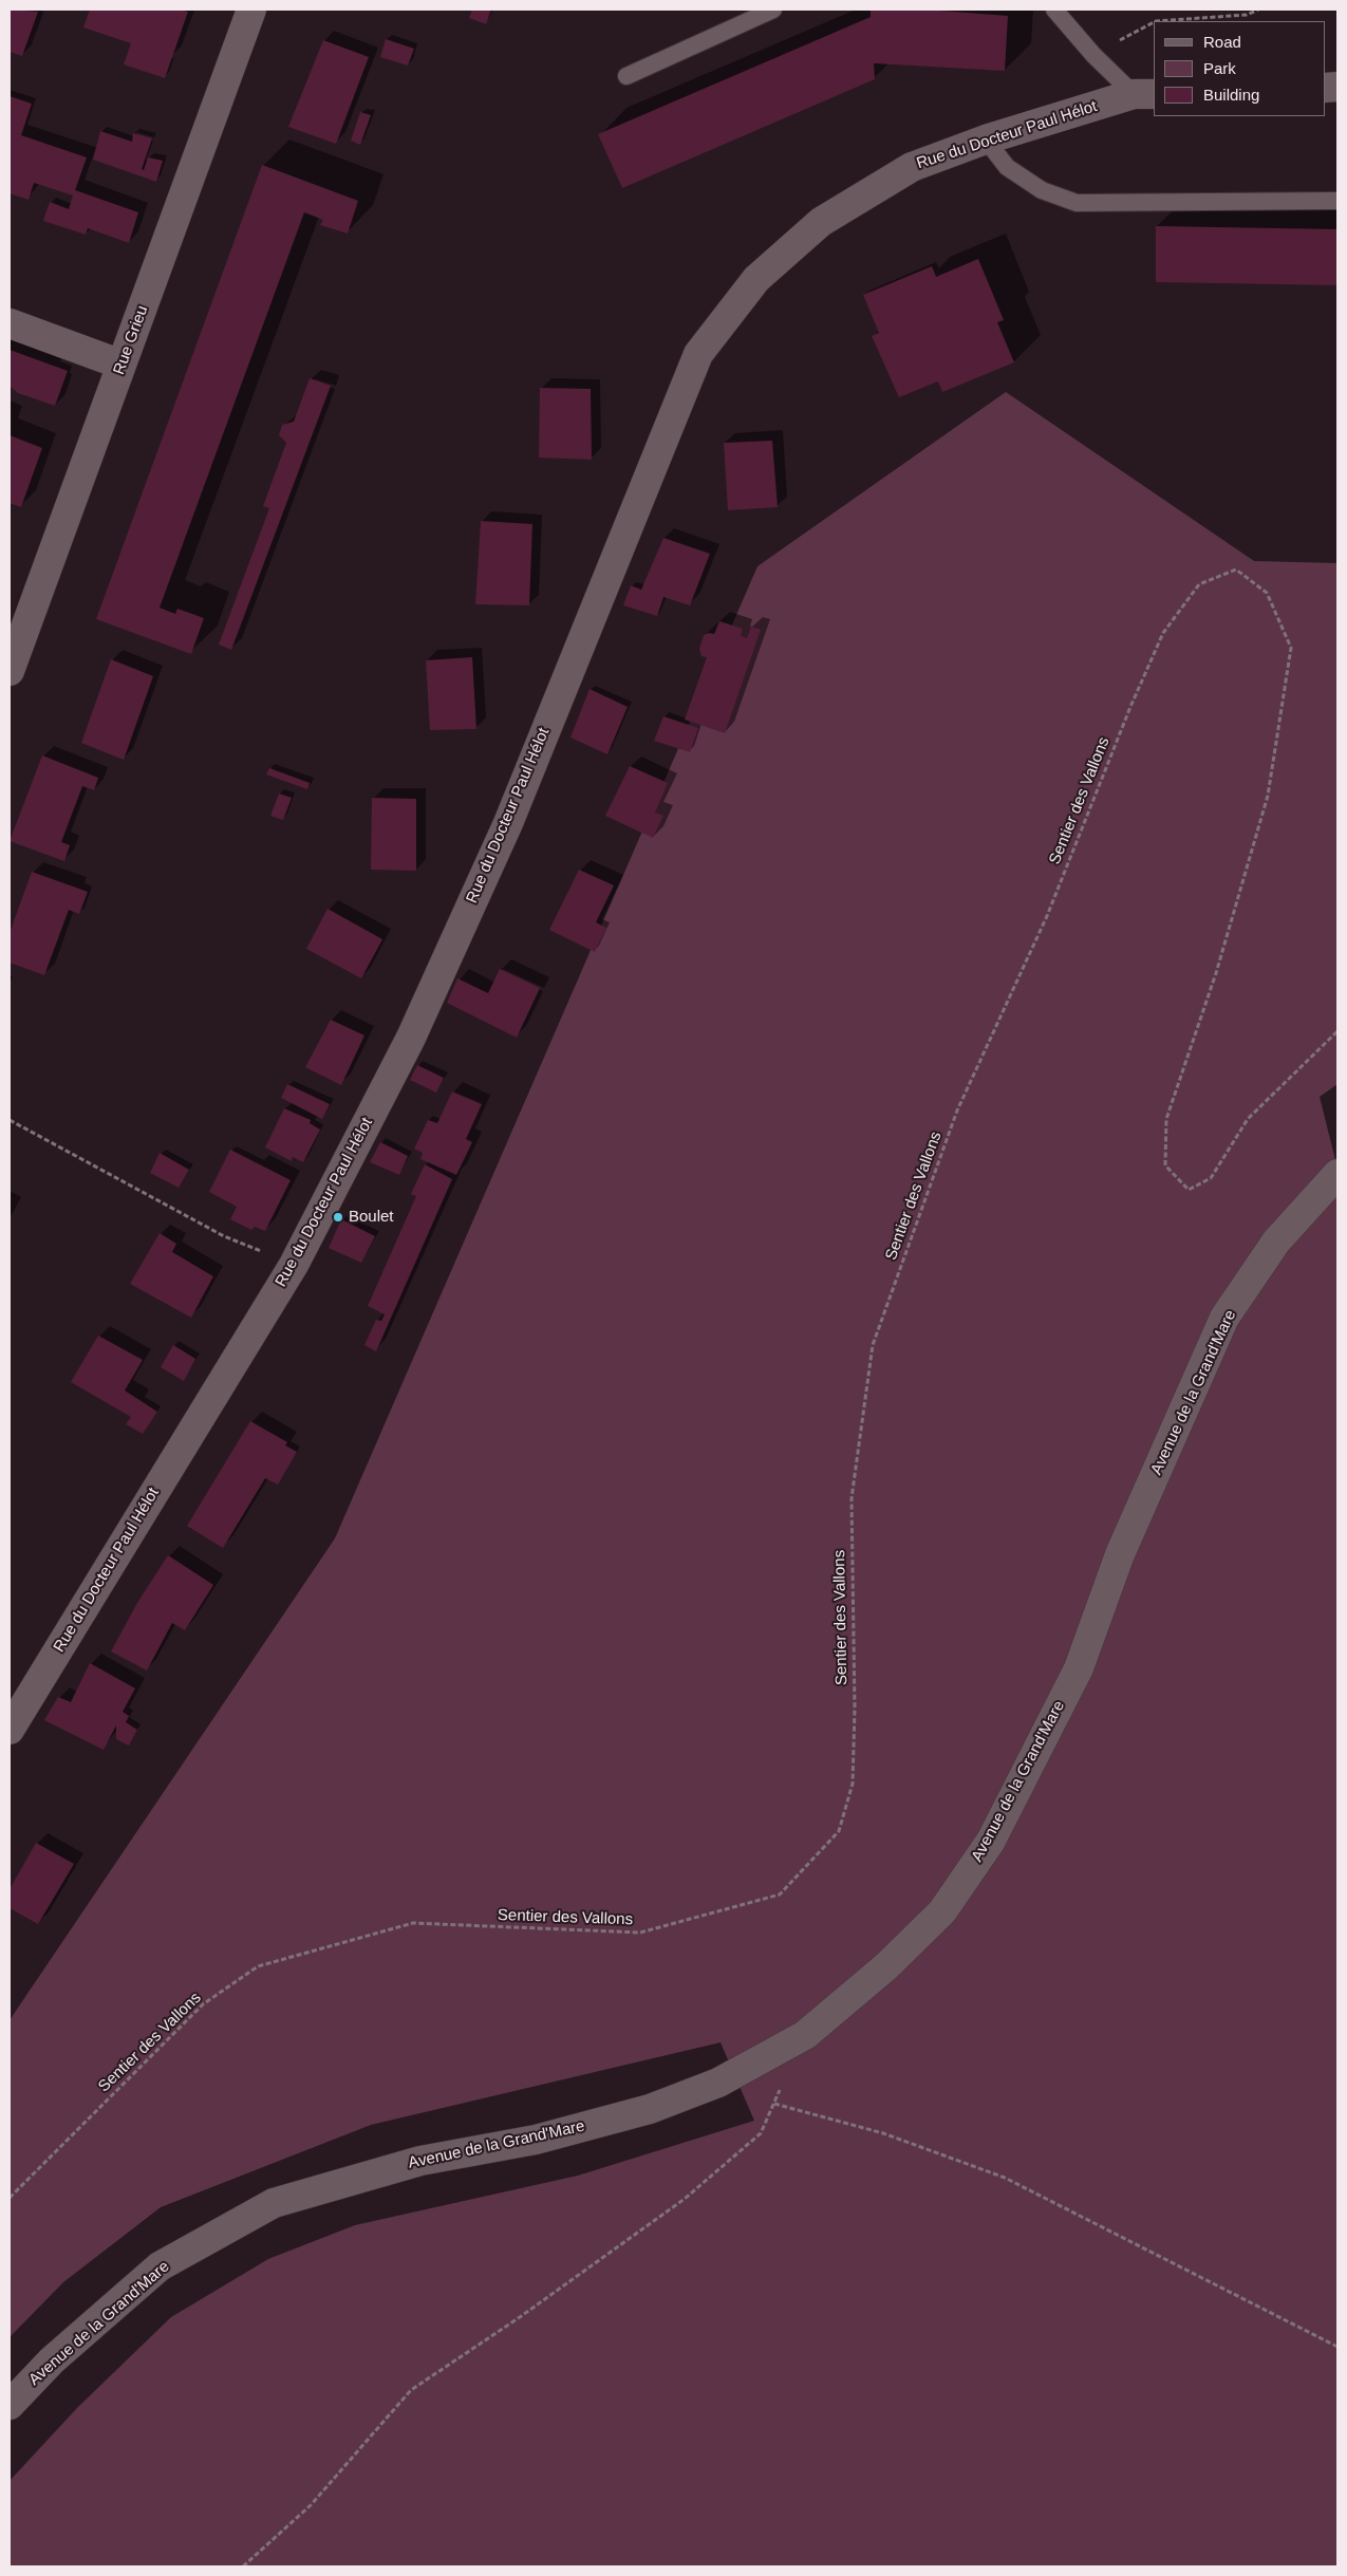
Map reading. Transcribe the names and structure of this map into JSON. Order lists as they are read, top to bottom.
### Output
{
  "streets": {
    "street": ["Rue du Docteur Paul Hélot", "Rue Grieu", "Avenue de la Grand'Mare"],
    "path": ["Sentier des Vallons"]
  },
  "places": ["Boulet"],
  "legend": ["Road", "Park", "Building"]
}
